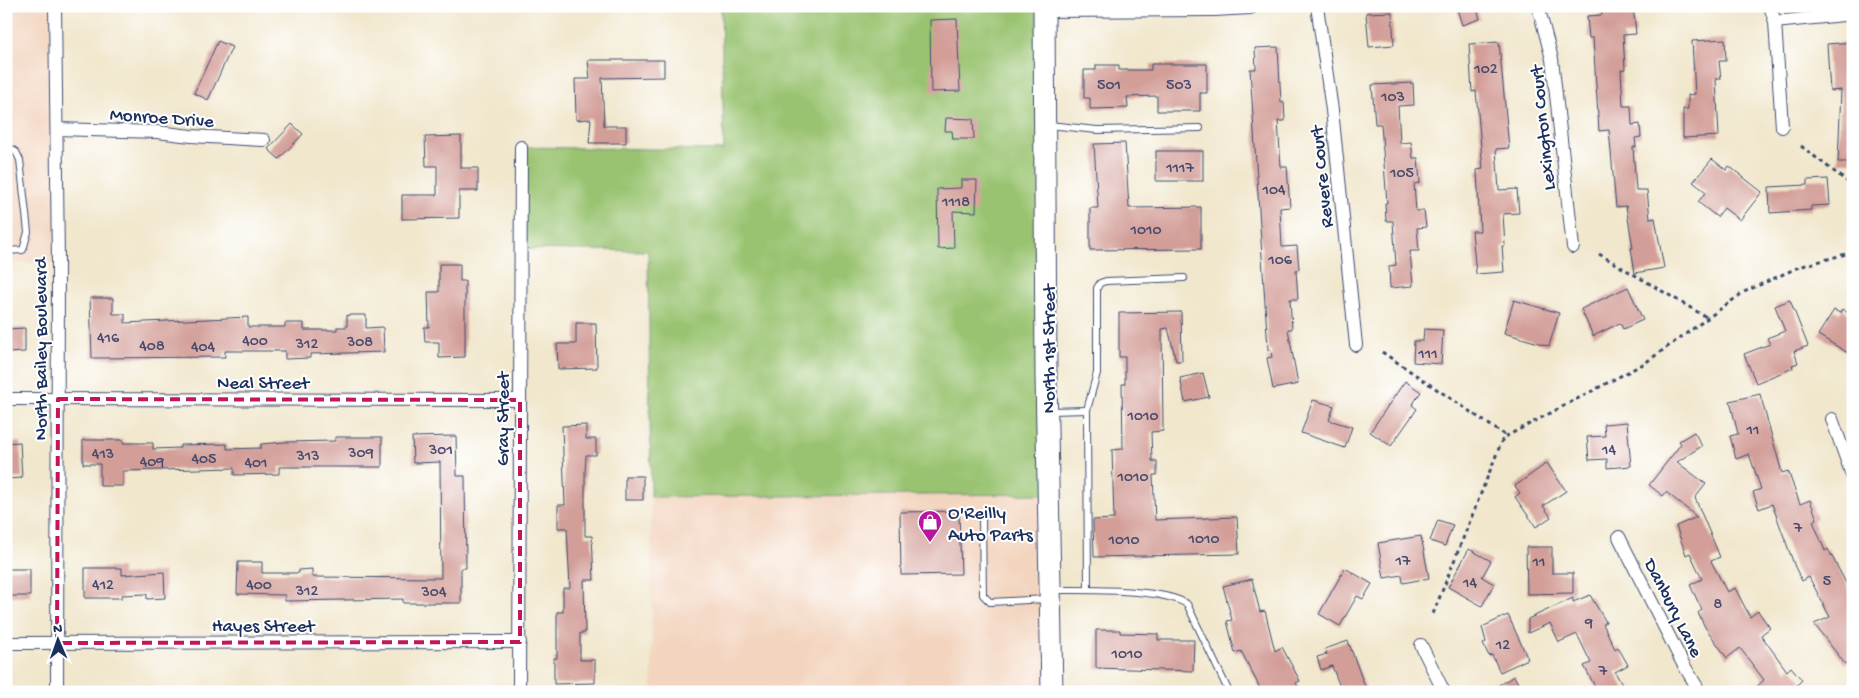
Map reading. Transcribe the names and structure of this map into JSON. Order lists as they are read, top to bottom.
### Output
{
  "streets": {
    "main road": ["North 1st Street"],
    "street": [
      "Monroe Drive",
      "Lexington Court",
      "Revere Court",
      "North Bailey Boulevard",
      "Neal Street",
      "Gray Street",
      "Danbury Lane",
      "Hayes Street"
    ]
  },
  "crossings": [
    ["Monroe Drive", "North Bailey Boulevard"],
    ["North Bailey Boulevard", "Neal Street"],
    ["North Bailey Boulevard", "Hayes Street"],
    ["Neal Street", "Gray Street"],
    ["Gray Street", "Hayes Street"]
  ],
  "places": {
    "shop": ["O'Reilly Auto Parts"]
  },
  "house_numbers": [
    "102",
    "501",
    "503",
    "103",
    "1117",
    "105",
    "104",
    "1118",
    "1010",
    "106",
    "416",
    "400",
    "308",
    "312",
    "408",
    "404",
    "111",
    "1010",
    "11",
    "301",
    "14",
    "309",
    "413",
    "313",
    "405",
    "409",
    "401",
    "1010",
    "7",
    "1010",
    "1010",
    "17",
    "11",
    "5",
    "14",
    "412",
    "400",
    "312",
    "304",
    "8",
    "9",
    "12",
    "1010",
    "7"
  ],
  "north": "top"
}
